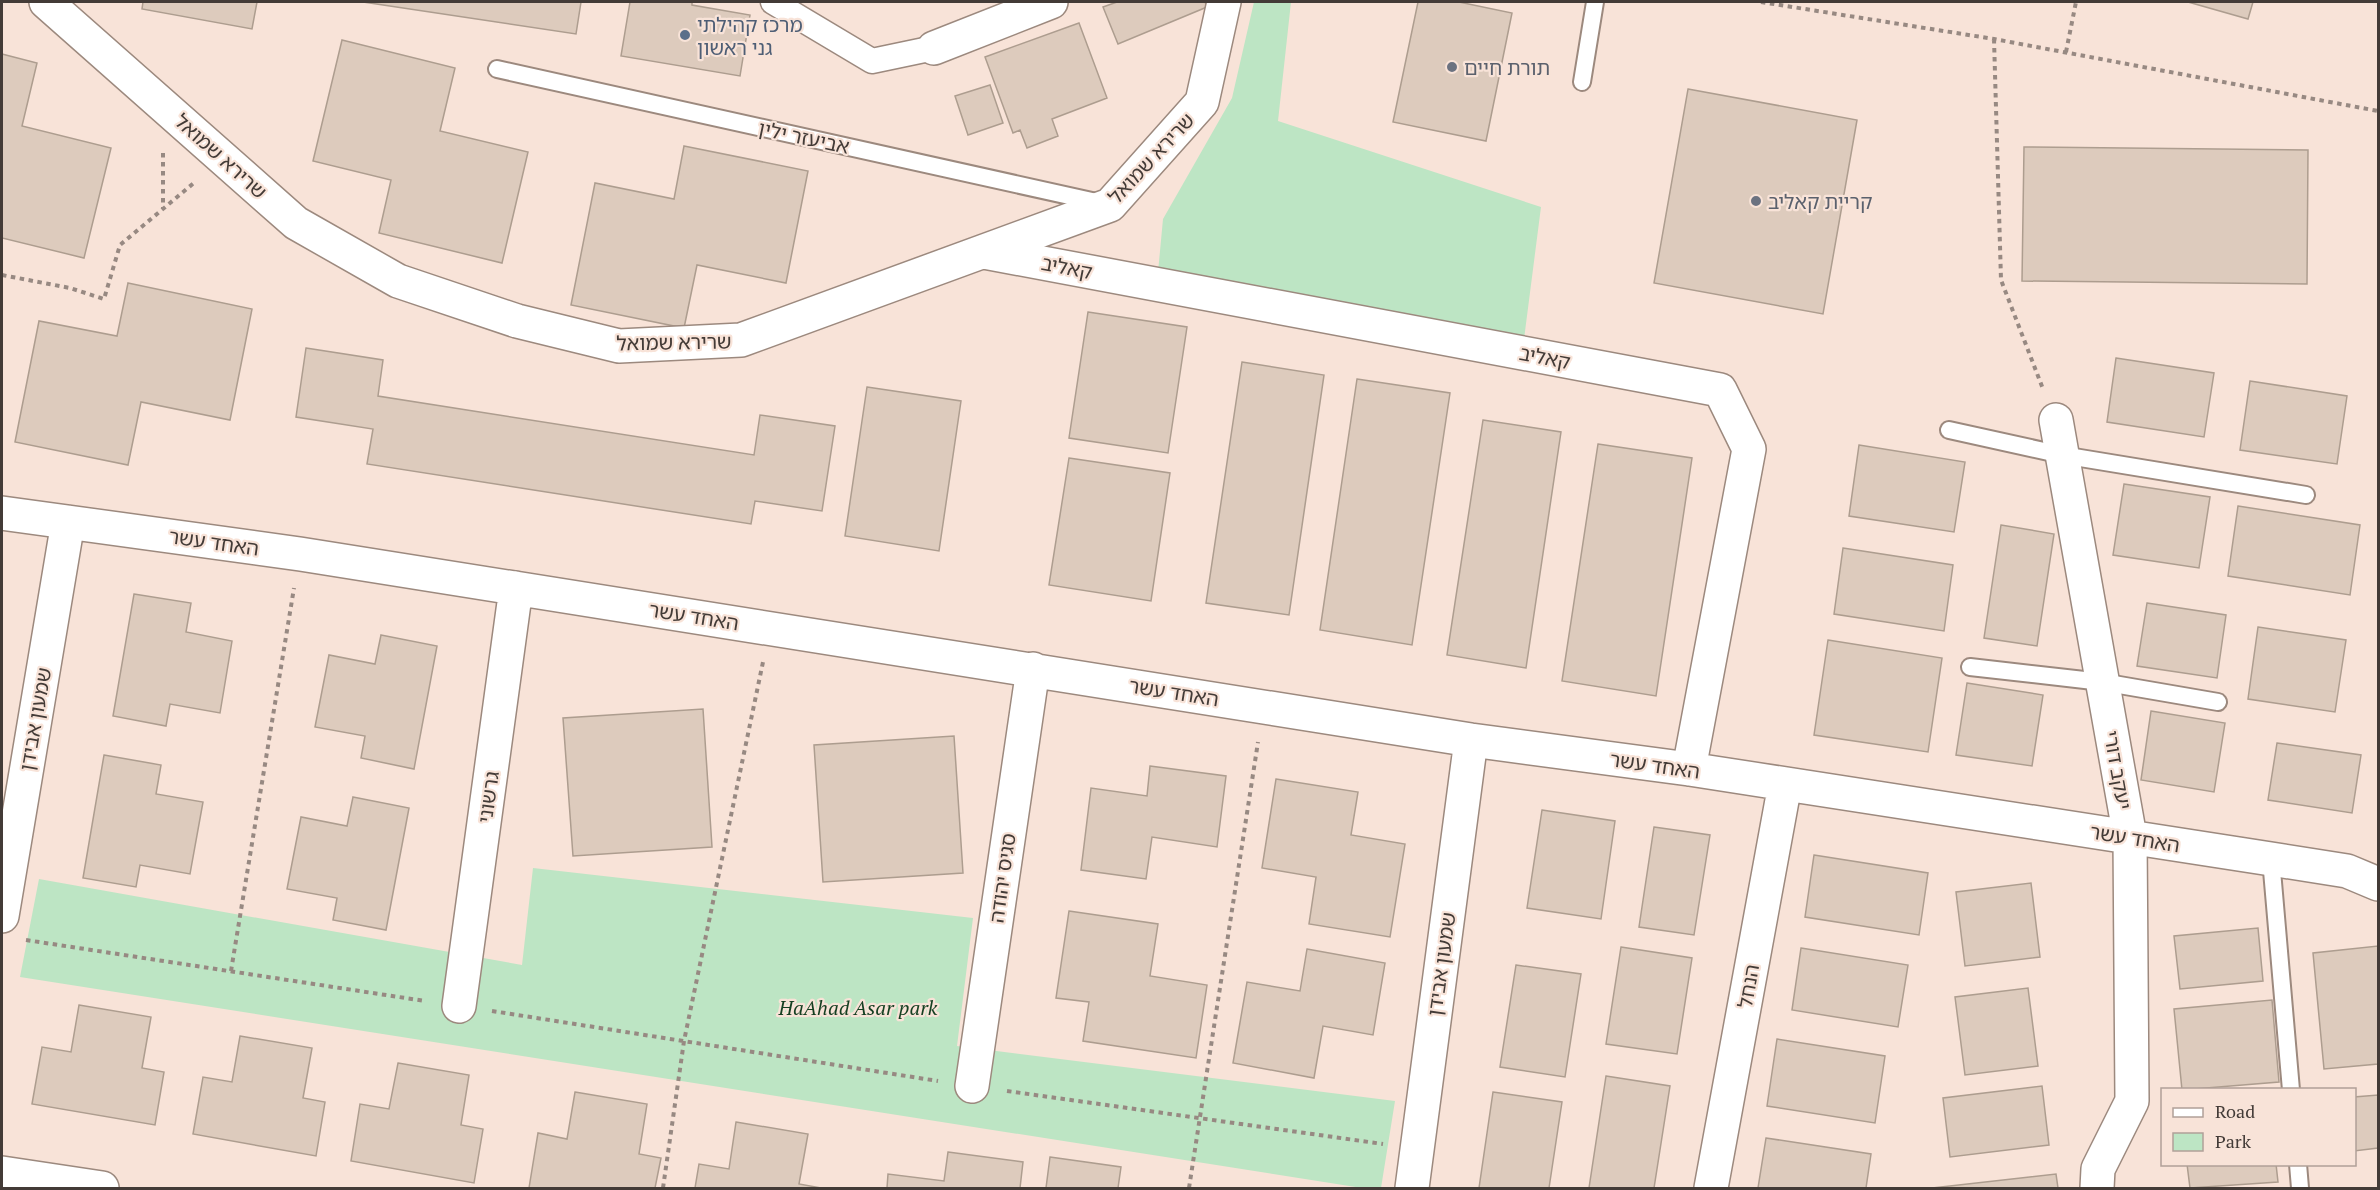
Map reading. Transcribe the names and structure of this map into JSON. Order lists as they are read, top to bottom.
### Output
{
  "streets": {
    "street": [
      "שרירא שמואל",
      "קאליב",
      "האחד עשר",
      "שמעון אבידן",
      "יעקב דורי",
      "גרשוני",
      "סגיס יהודה",
      "הנחל"
    ],
    "lane": ["אביעזר ילין"]
  },
  "crossings": [
    ["אביעזר ילין", "שרירא שמואל"],
    ["שרירא שמואל", "קאליב"],
    ["קאליב", "האחד עשר"],
    ["האחד עשר", "שמעון אבידן"],
    ["האחד עשר", "יעקב דורי"],
    ["האחד עשר", "גרשוני"],
    ["האחד עשר", "סגיס יהודה"],
    ["האחד עשר", "הנחל"]
  ],
  "parks": ["HaAhad Asar park"],
  "places": ["מרכז קהילתי גני ראשון", "תורת חיים", "קריית קאליב"],
  "legend": ["Road", "Park"]
}
